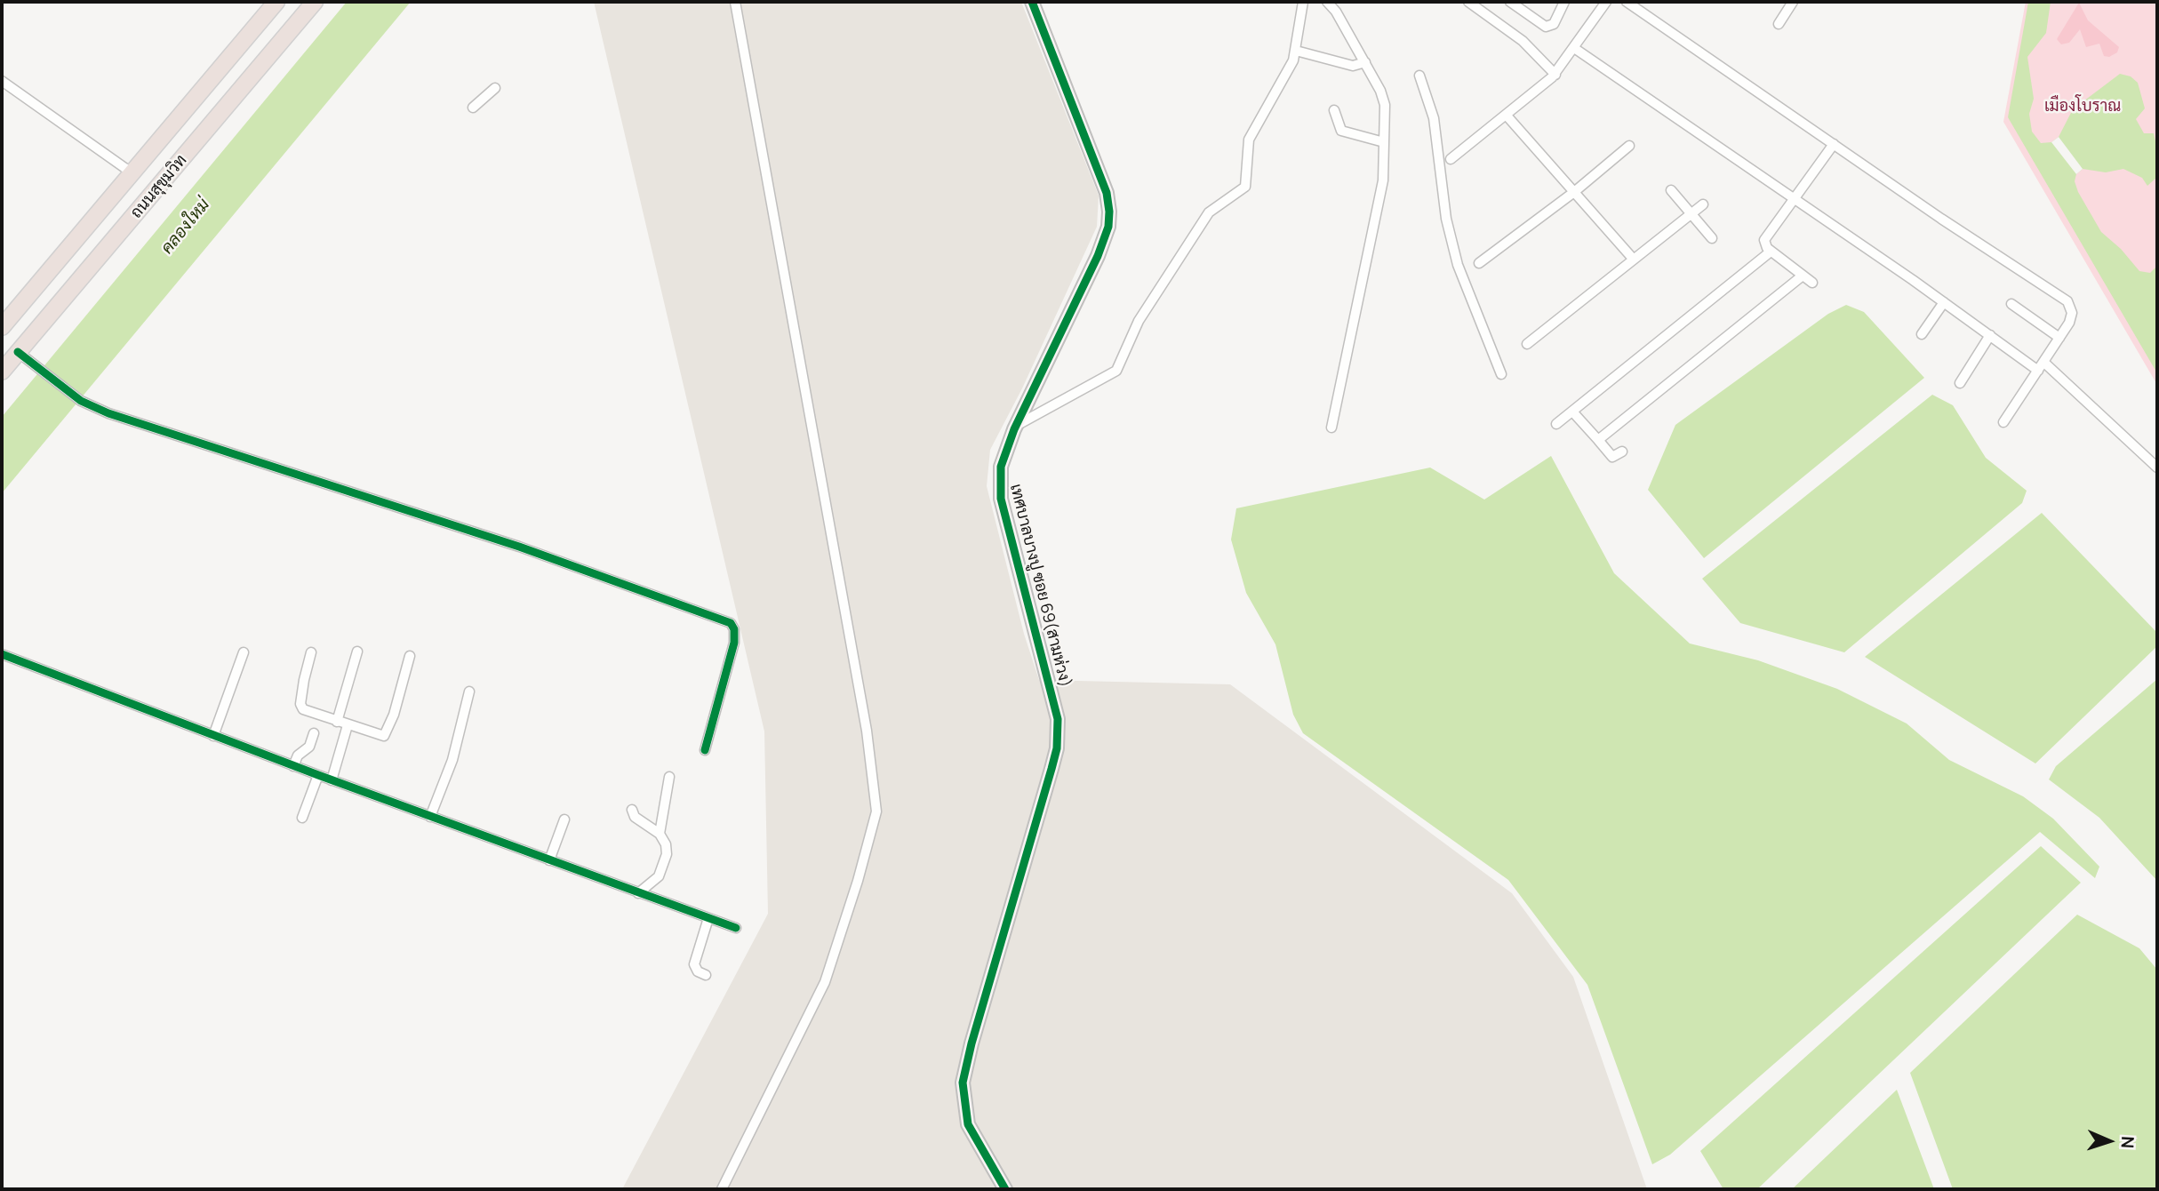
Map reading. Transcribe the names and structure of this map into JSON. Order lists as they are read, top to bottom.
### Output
{
  "streets": {
    "highway": ["ถนนสุขุมวิท"],
    "street": ["เทศบาลบางปู ซอย 69(สามห่วง)"]
  },
  "water": ["คลองใหม่"],
  "parks": ["เมืองโบราณ"],
  "north": "right"
}
